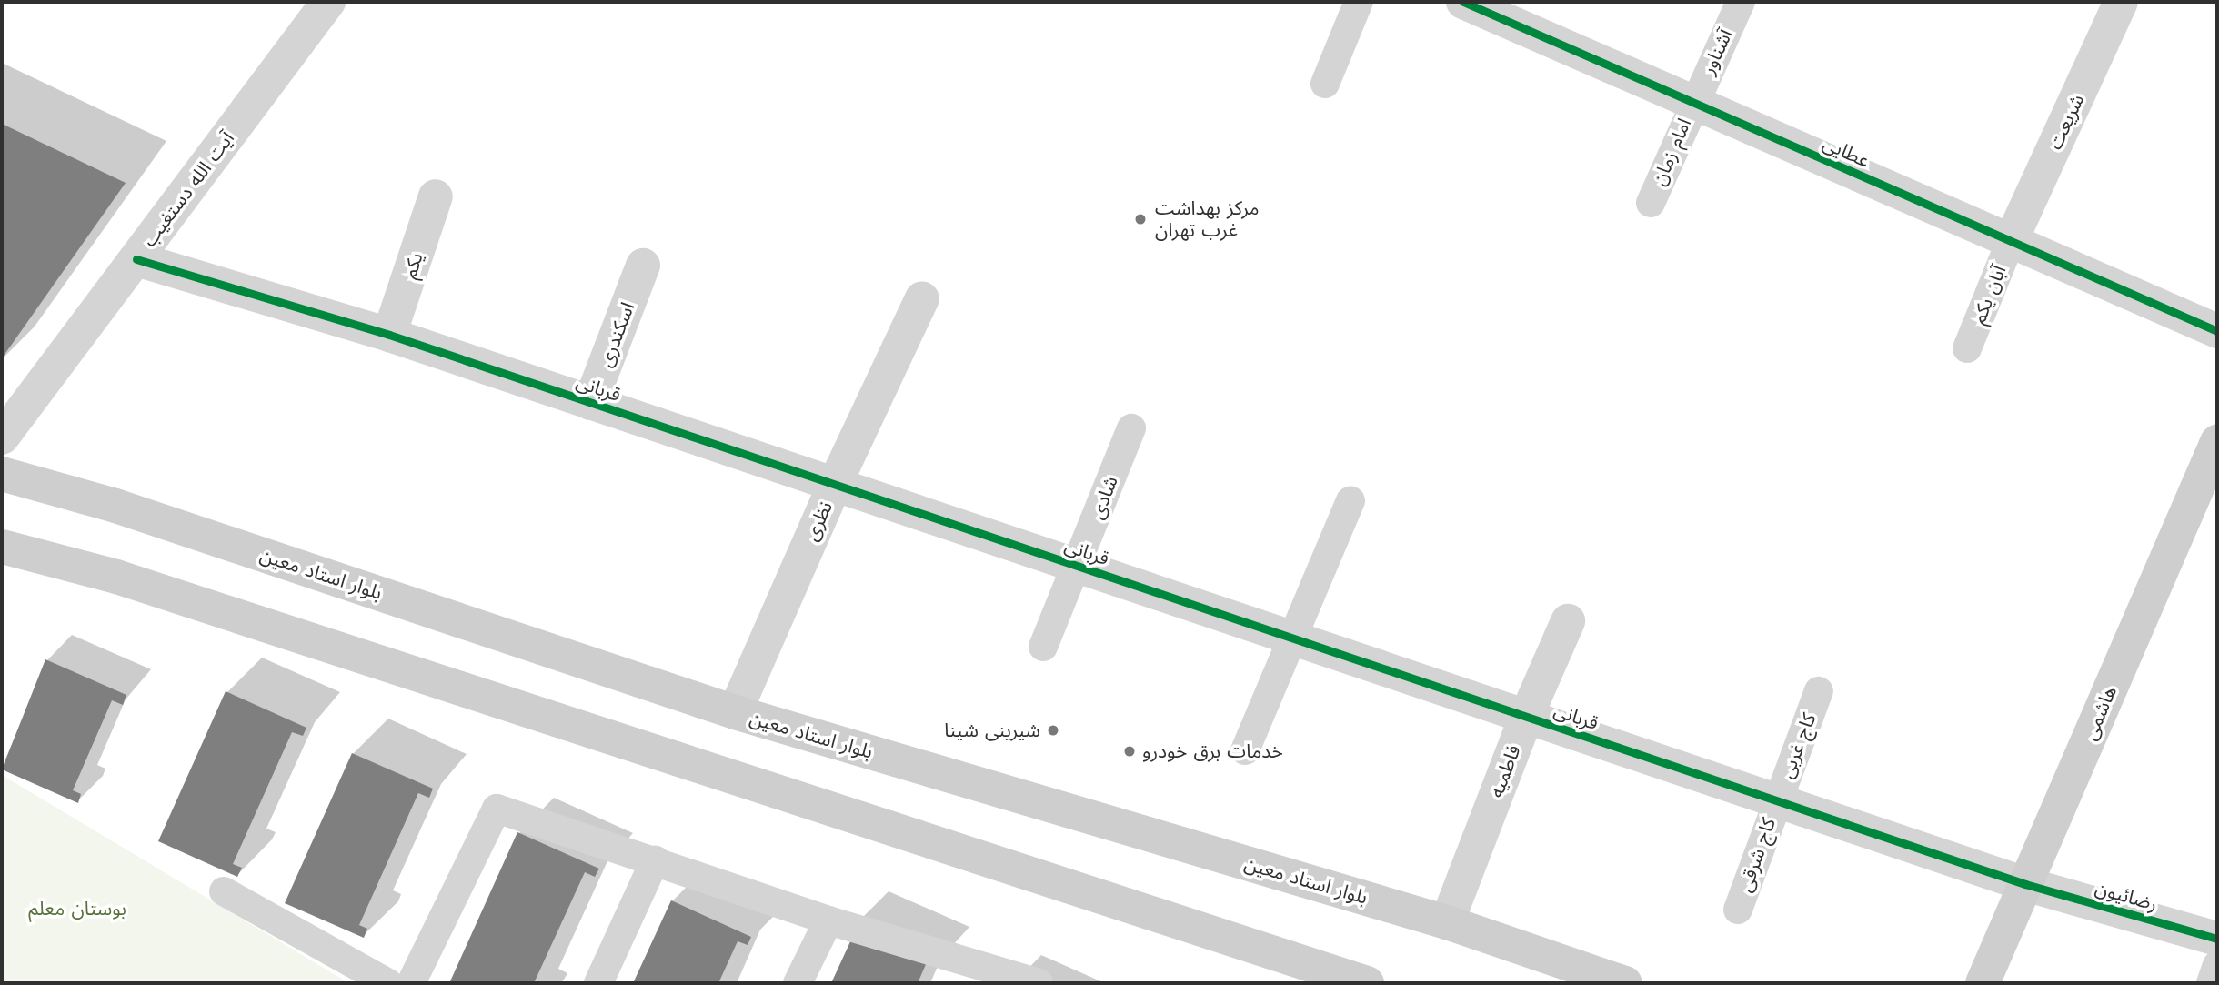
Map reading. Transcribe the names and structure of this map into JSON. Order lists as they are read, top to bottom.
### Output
{
  "streets": {
    "main road": ["بلوار استاد معین", "هاشمی"],
    "street": [
      "شریعت",
      "عطایی",
      "آیت الله دستغیب",
      "یکم",
      "اسکندری",
      "قربانی",
      "نظری",
      "فاطمیه",
      "رضائیون"
    ],
    "lane": [
      "آشناور",
      "امام زمان",
      "آبان یکم",
      "شادی",
      "کاج غربی",
      "کاج شرقی"
    ]
  },
  "crossings": [
    ["آشناور", "امام زمان"],
    ["آشناور", "عطایی"],
    ["شریعت", "عطایی"],
    ["شریعت", "آبان یکم"],
    ["امام زمان", "عطایی"],
    ["عطایی", "آبان یکم"],
    ["آیت الله دستغیب", "قربانی"],
    ["یکم", "قربانی"],
    ["اسکندری", "قربانی"],
    ["قربانی", "شادی"],
    ["قربانی", "نظری"],
    ["قربانی", "هاشمی"],
    ["قربانی", "کاج غربی"],
    ["قربانی", "فاطمیه"],
    ["قربانی", "کاج شرقی"],
    ["قربانی", "رضائیون"],
    ["نظری", "بلوار استاد معین"],
    ["بلوار استاد معین", "فاطمیه"],
    ["هاشمی", "رضائیون"],
    ["کاج غربی", "کاج شرقی"]
  ],
  "parks": ["بوستان معلم"],
  "places": ["مرکز بهداشت غرب تهران", "شیرینی شینا", "خدمات برق خودرو"]
}
